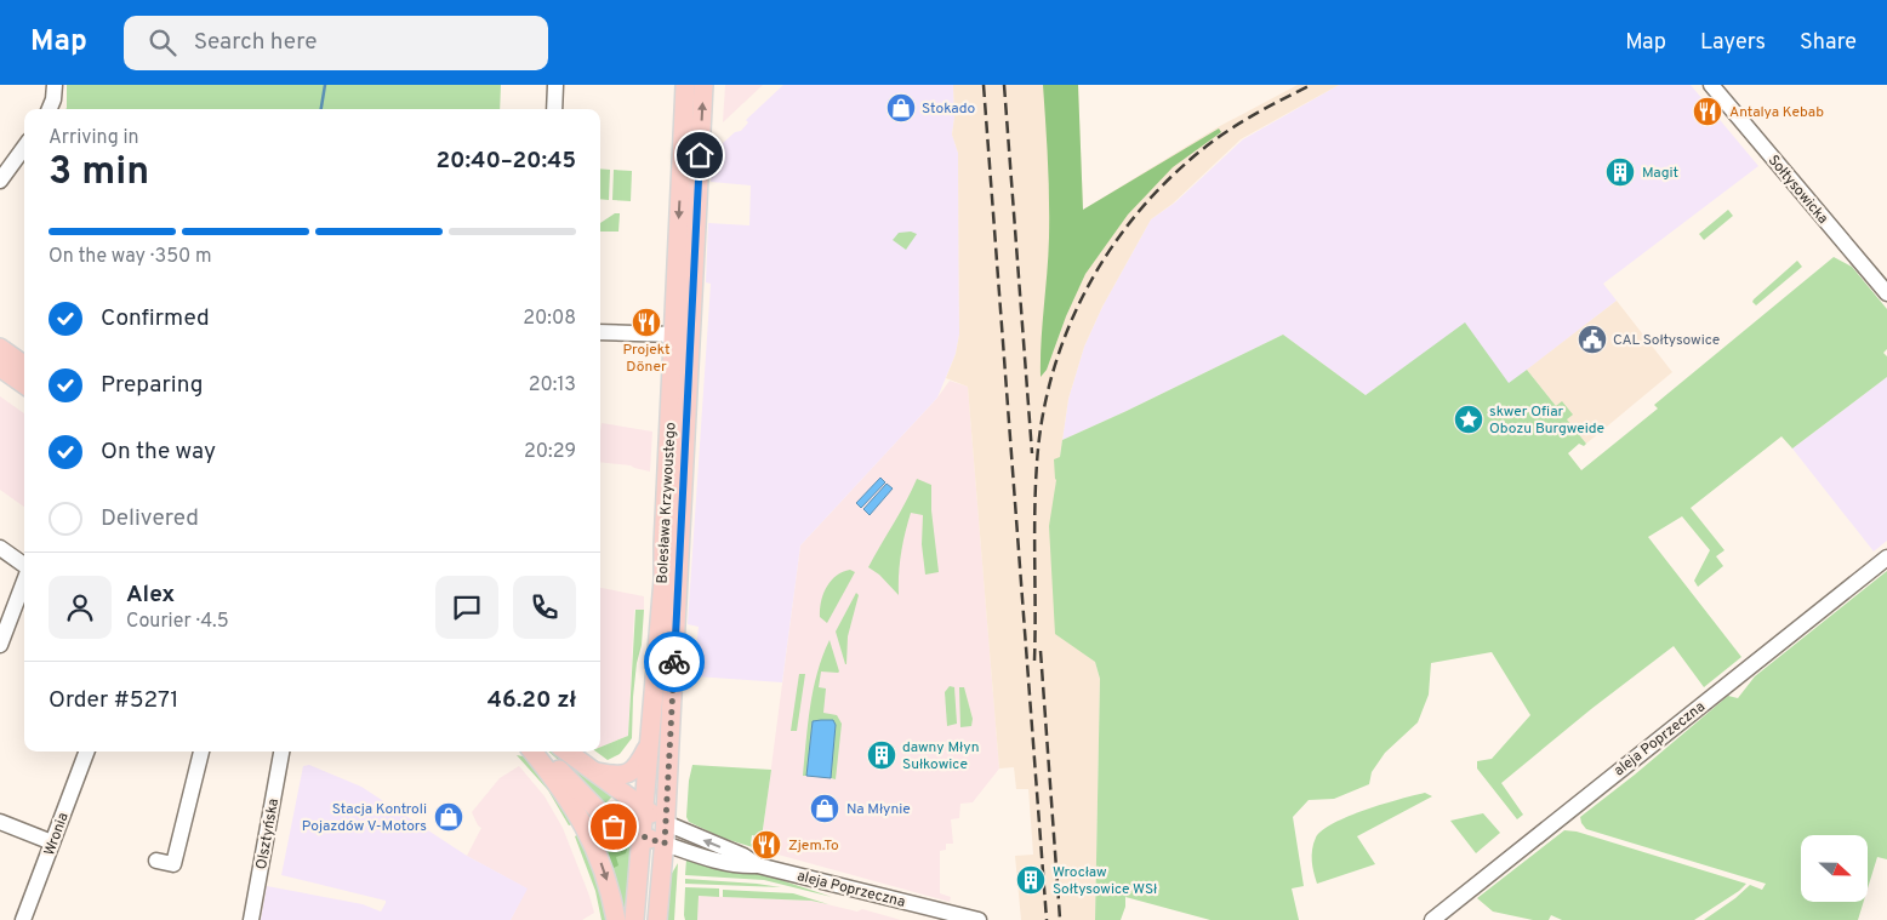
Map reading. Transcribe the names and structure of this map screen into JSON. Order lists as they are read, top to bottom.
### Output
{
  "streets": {
    "main road": ["Bolesława Krzywoustego"],
    "street": [
      "Sołtysowicka",
      "aleja Poprzeczna",
      "Wronia",
      "Olsztyńska"
    ]
  },
  "crossings": [
    ["Bolesława Krzywoustego", "aleja Poprzeczna"]
  ],
  "places": {
    "shop": ["Stokado", "Na Młynie", "Stacja Kontroli Pojazdów V-Motors"],
    "restaurant": ["Antalya Kebab", "Projekt Döner", "Zjem.To"],
    "building": ["Magit", "dawny Młyn Sułkowice", "Wrocław Sołtysowice WSł"],
    "public building": ["CAL Sołtysowice"],
    "place": ["skwer Ofiar Obozu Burgweide"]
  },
  "north": "right",
  "page": {
    "header": "Map",
    "search": "Search here",
    "nav": ["Map", "Layers", "Share"],
    "heading": ["3 min", "Arriving in", "20:40–20:45"],
    "panel": [
      "Alex",
      "Courier · 4.5",
      "Order #5271",
      "46.20 zł"
    ],
    "bar": "On the way · 350 m",
    "list": [
      ["Confirmed", "20:08"],
      ["Preparing", "20:13"],
      ["On the way", "20:29"],
      "Delivered"
    ]
  }
}
